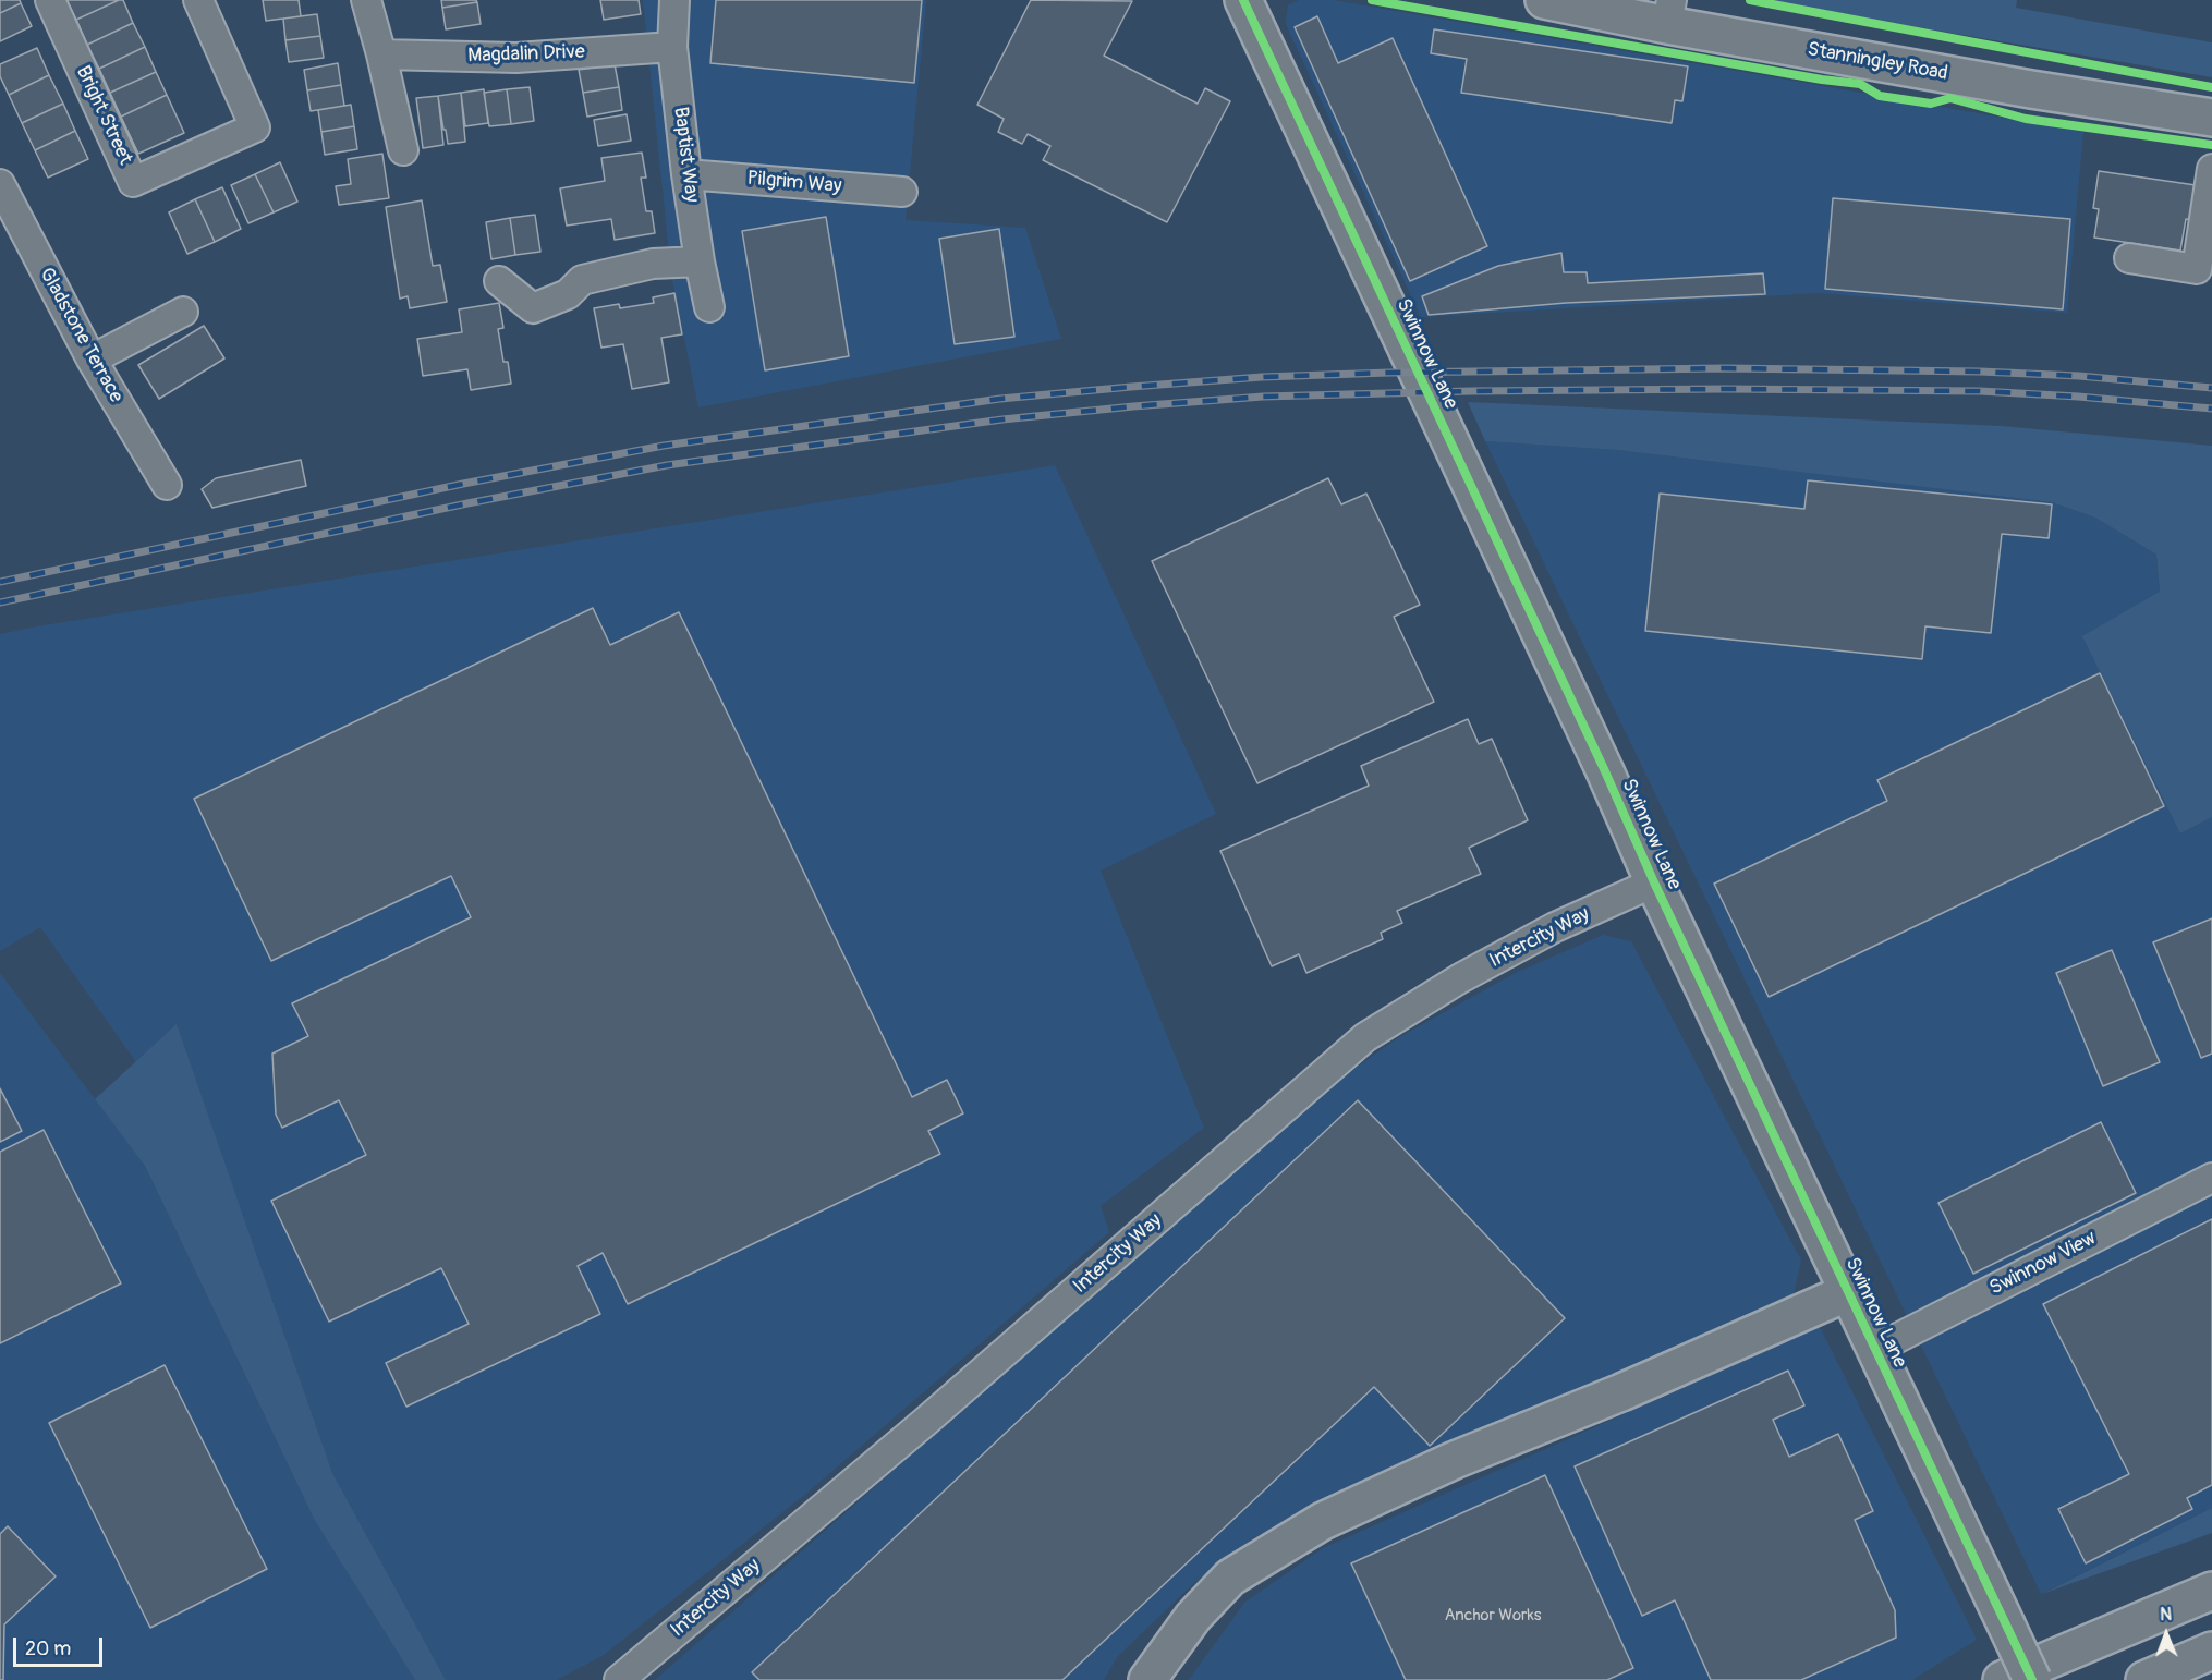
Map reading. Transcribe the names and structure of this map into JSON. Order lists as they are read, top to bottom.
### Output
{
  "streets": {
    "main road": ["Stanningley Road", "Swinnow Lane"],
    "street": [
      "Magdalin Drive",
      "Bright Street",
      "Baptist Way",
      "Pilgrim Way",
      "Gladstone Terrace",
      "Intercity Way",
      "Swinnow View"
    ]
  },
  "crossings": [
    ["Magdalin Drive", "Baptist Way"],
    ["Baptist Way", "Pilgrim Way"],
    ["Swinnow Lane", "Intercity Way"],
    ["Swinnow Lane", "Swinnow View"]
  ],
  "house_numbers": ["Anchor Works"],
  "scale_bar": "20 m",
  "north": "top"
}
